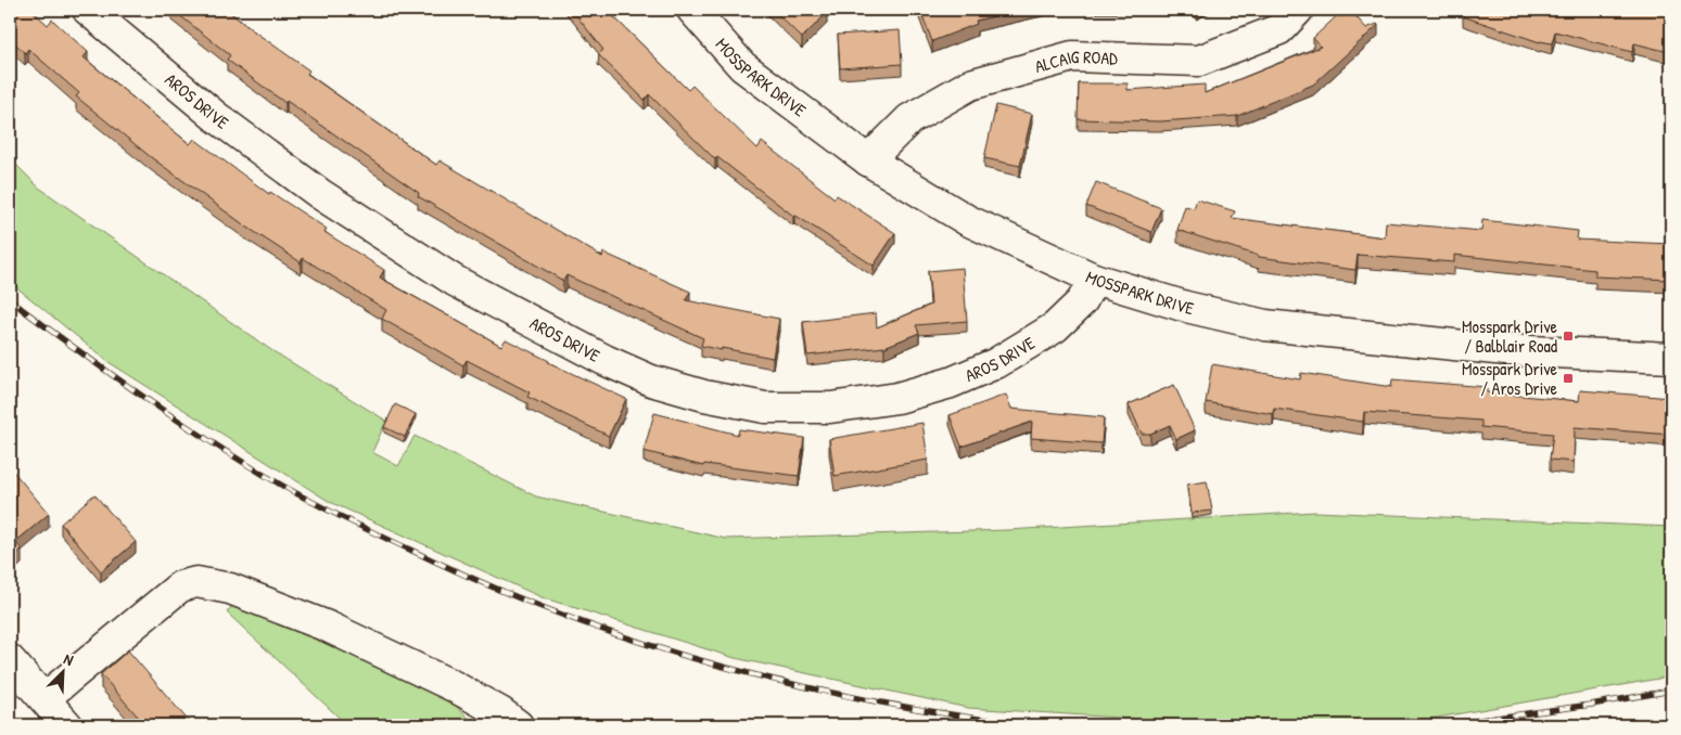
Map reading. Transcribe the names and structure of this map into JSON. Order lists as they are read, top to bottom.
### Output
{
  "streets": {
    "street": ["ALCAIG ROAD", "MOSSPARK DRIVE", "AROS DRIVE"]
  },
  "crossings": [
    ["ALCAIG ROAD", "MOSSPARK DRIVE"],
    ["MOSSPARK DRIVE", "AROS DRIVE"]
  ],
  "places": {
    "transit": ["Mosspark Drive / Balblair Road", "Mosspark Drive / Aros Drive"]
  },
  "north": "top right"
}
